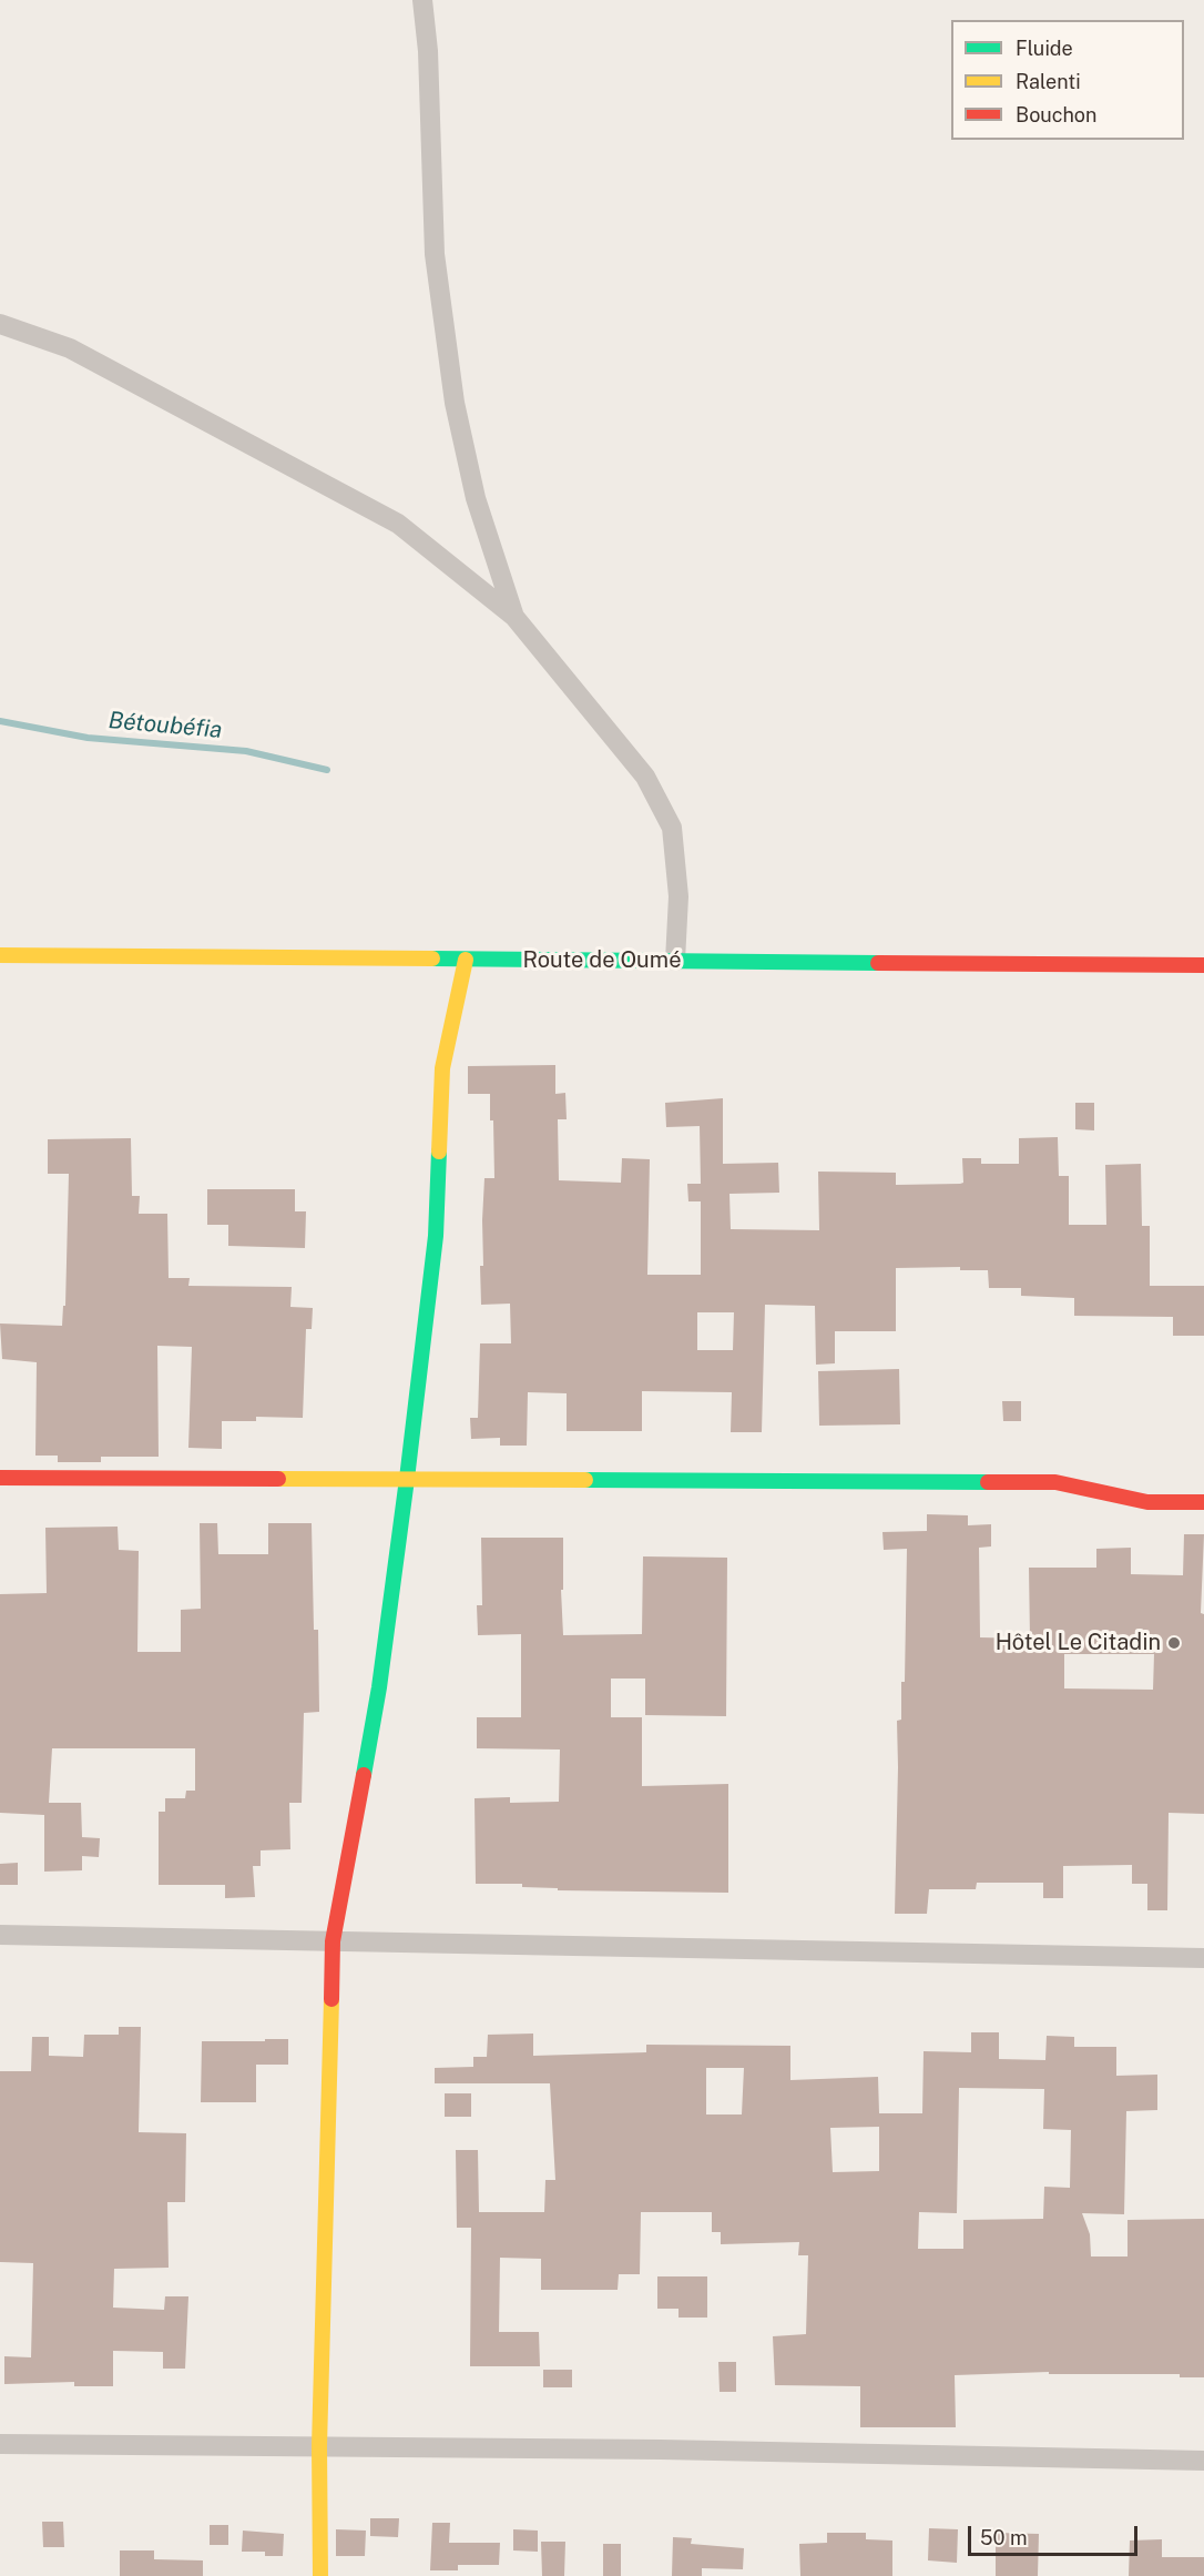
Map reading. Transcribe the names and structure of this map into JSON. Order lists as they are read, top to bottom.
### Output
{
  "streets": {
    "street": ["Route de Oumé"]
  },
  "water": ["Bétoubéfia"],
  "places": ["Hôtel Le Citadin"],
  "legend": ["Fluide", "Ralenti", "Bouchon"],
  "scale_bar": "50 m"
}
